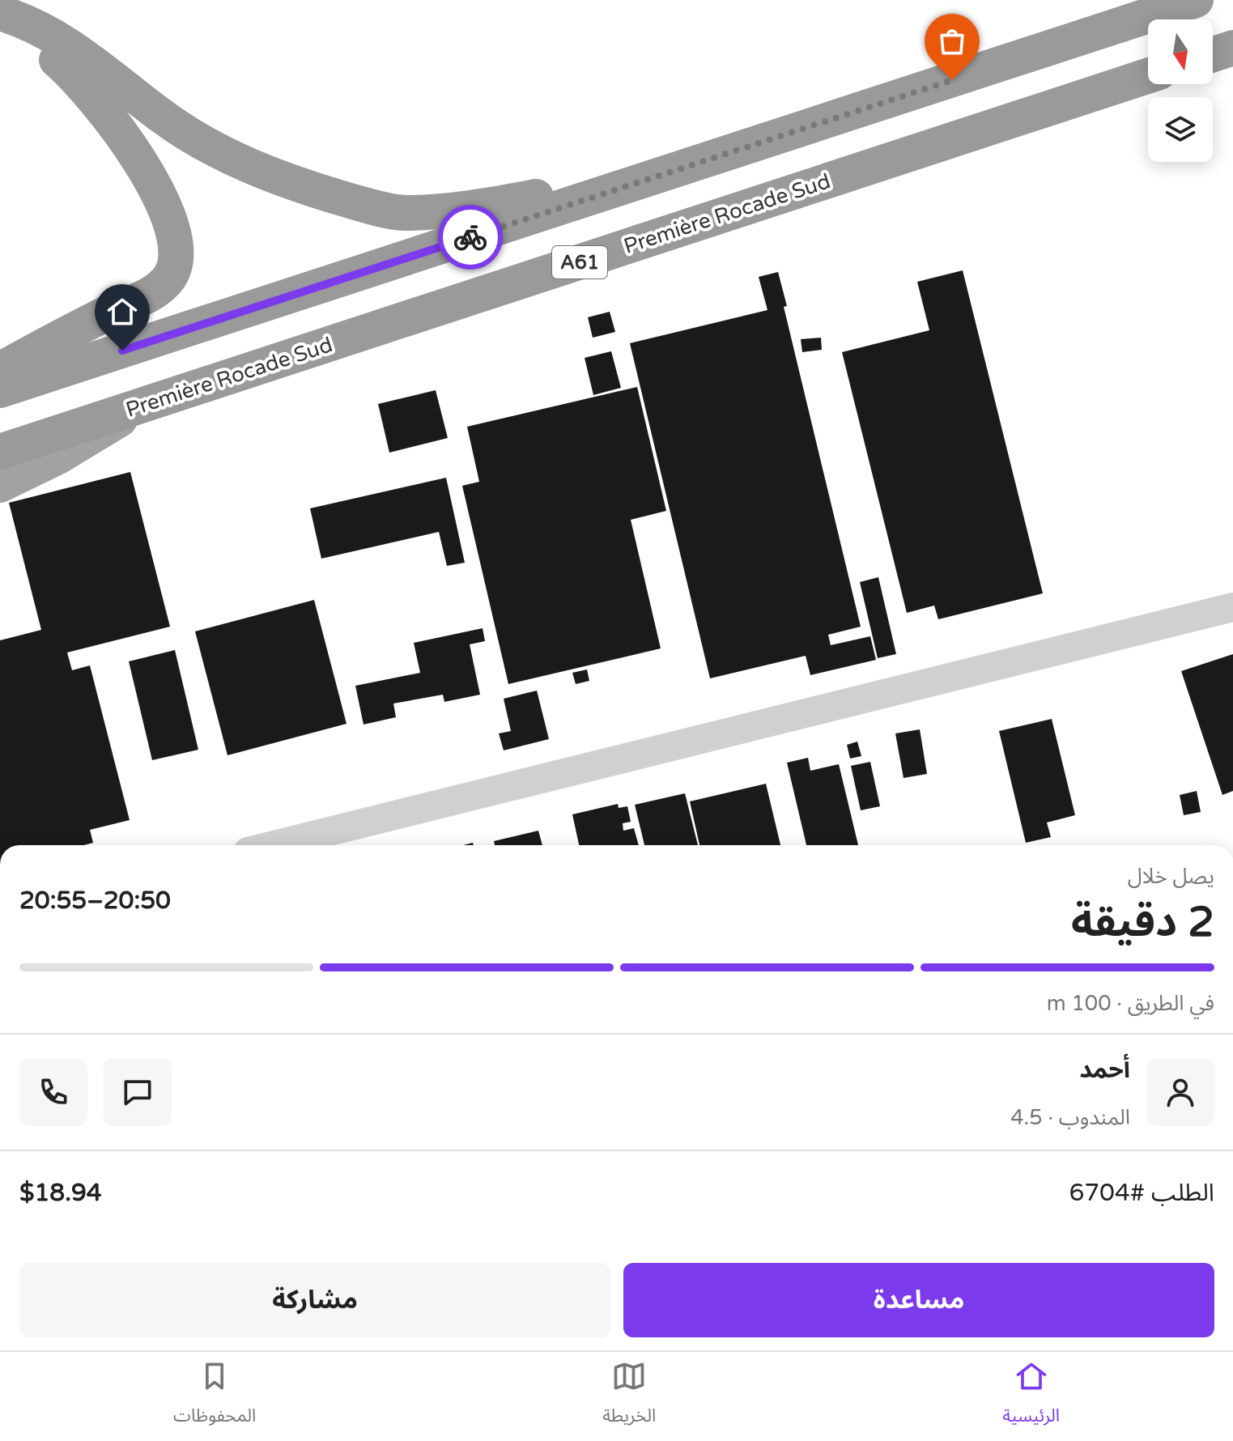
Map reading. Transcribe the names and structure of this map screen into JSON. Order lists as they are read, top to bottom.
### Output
{
  "streets": {
    "highway": ["Première Rocade Sud", "A61"]
  },
  "north": "bottom",
  "page": {
    "heading": ["2 دقيقة", "يصل خلال", "20:50–20:55"],
    "panel": [
      "أحمد",
      "المندوب · 4.5",
      "الطلب #6704",
      "$18.94"
    ],
    "bar": "في الطريق · 100 m",
    "buttons": ["مساعدة", "مشاركة"],
    "tabs": ["الرئيسية", "الخريطة", "المحفوظات"]
  }
}
